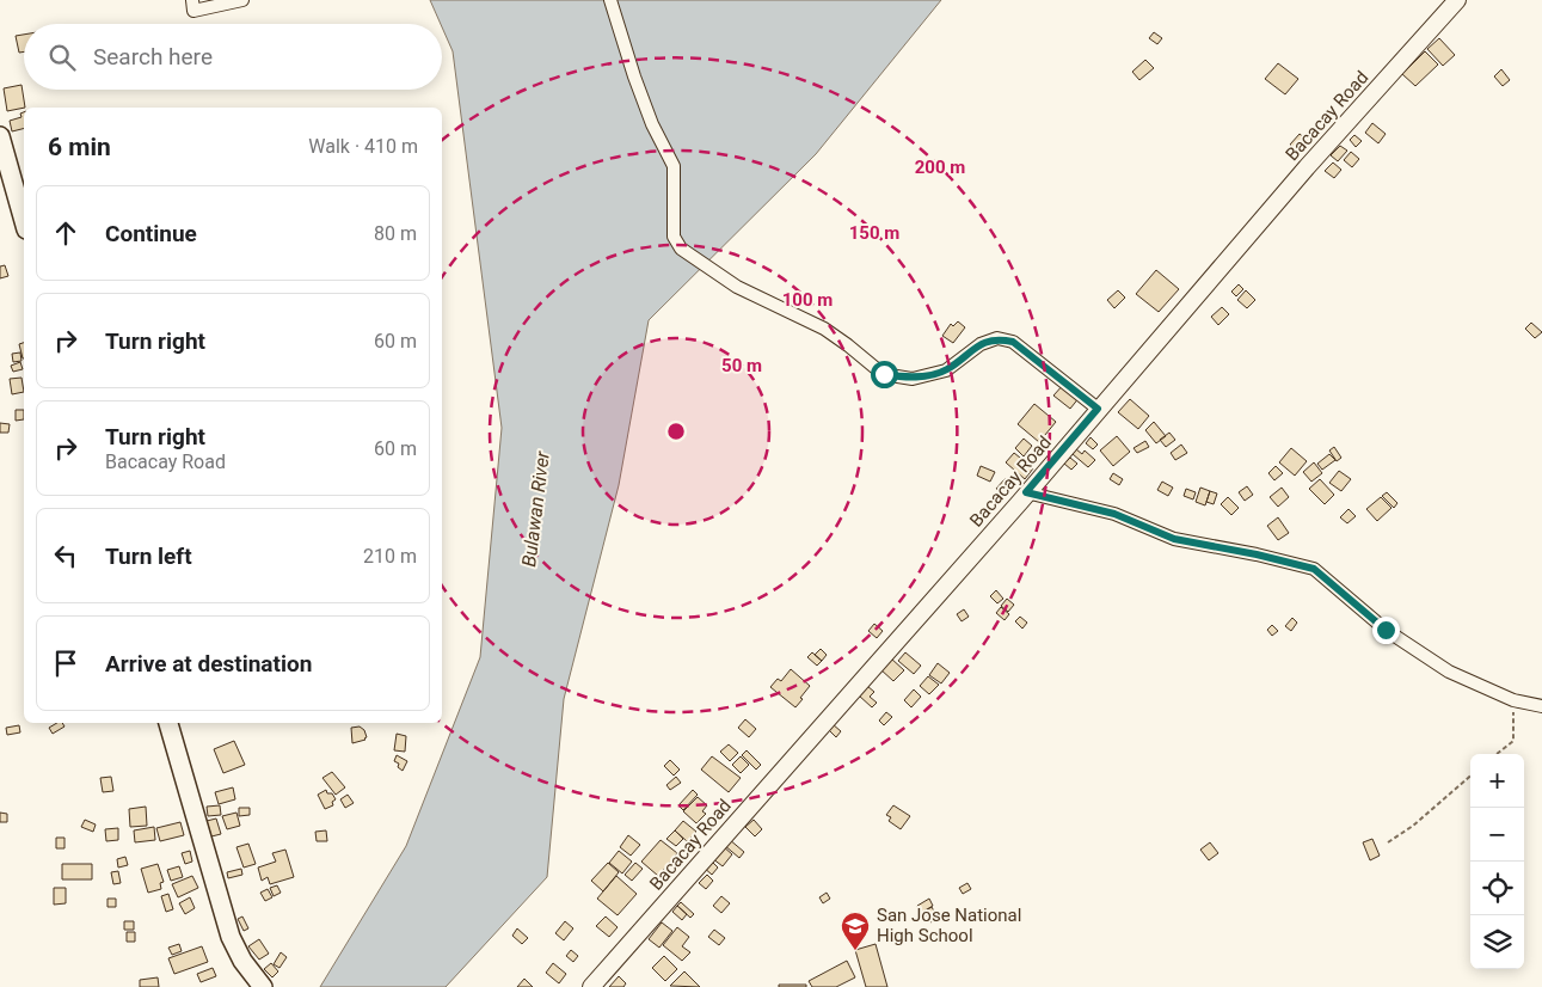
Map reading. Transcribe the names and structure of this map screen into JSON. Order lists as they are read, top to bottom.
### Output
{
  "streets": {
    "main road": ["Bacacay Road"]
  },
  "water": ["Bulawan River"],
  "places": {
    "school or university": ["San Jose National High School"]
  },
  "page": {
    "search": "Search here",
    "heading": ["6 min", "Walk · 410 m"],
    "list": [
      ["Continue", "80 m"],
      ["Turn right", "60 m"],
      ["Turn right", "Bacacay Road", "60 m"],
      ["Turn left", "210 m"],
      "Arrive at destination"
    ],
    "map_buttons": ["+", "−"]
  },
  "rings": [
    "200 m",
    "150 m",
    "100 m",
    "50 m"
  ]
}
